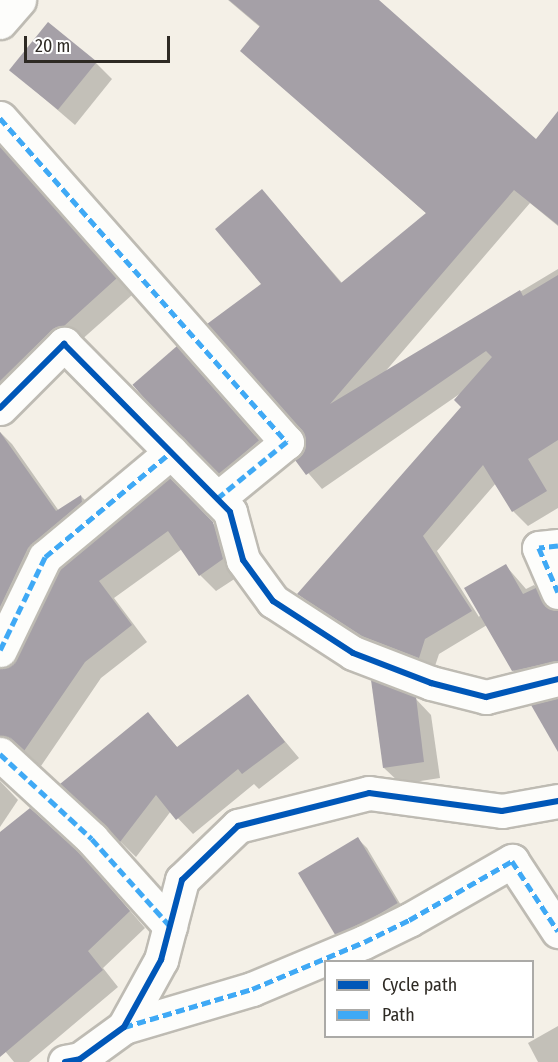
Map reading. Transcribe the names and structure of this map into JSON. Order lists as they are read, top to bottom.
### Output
{
  "legend": ["Cycle path", "Path"],
  "scale_bar": "20 m"
}
